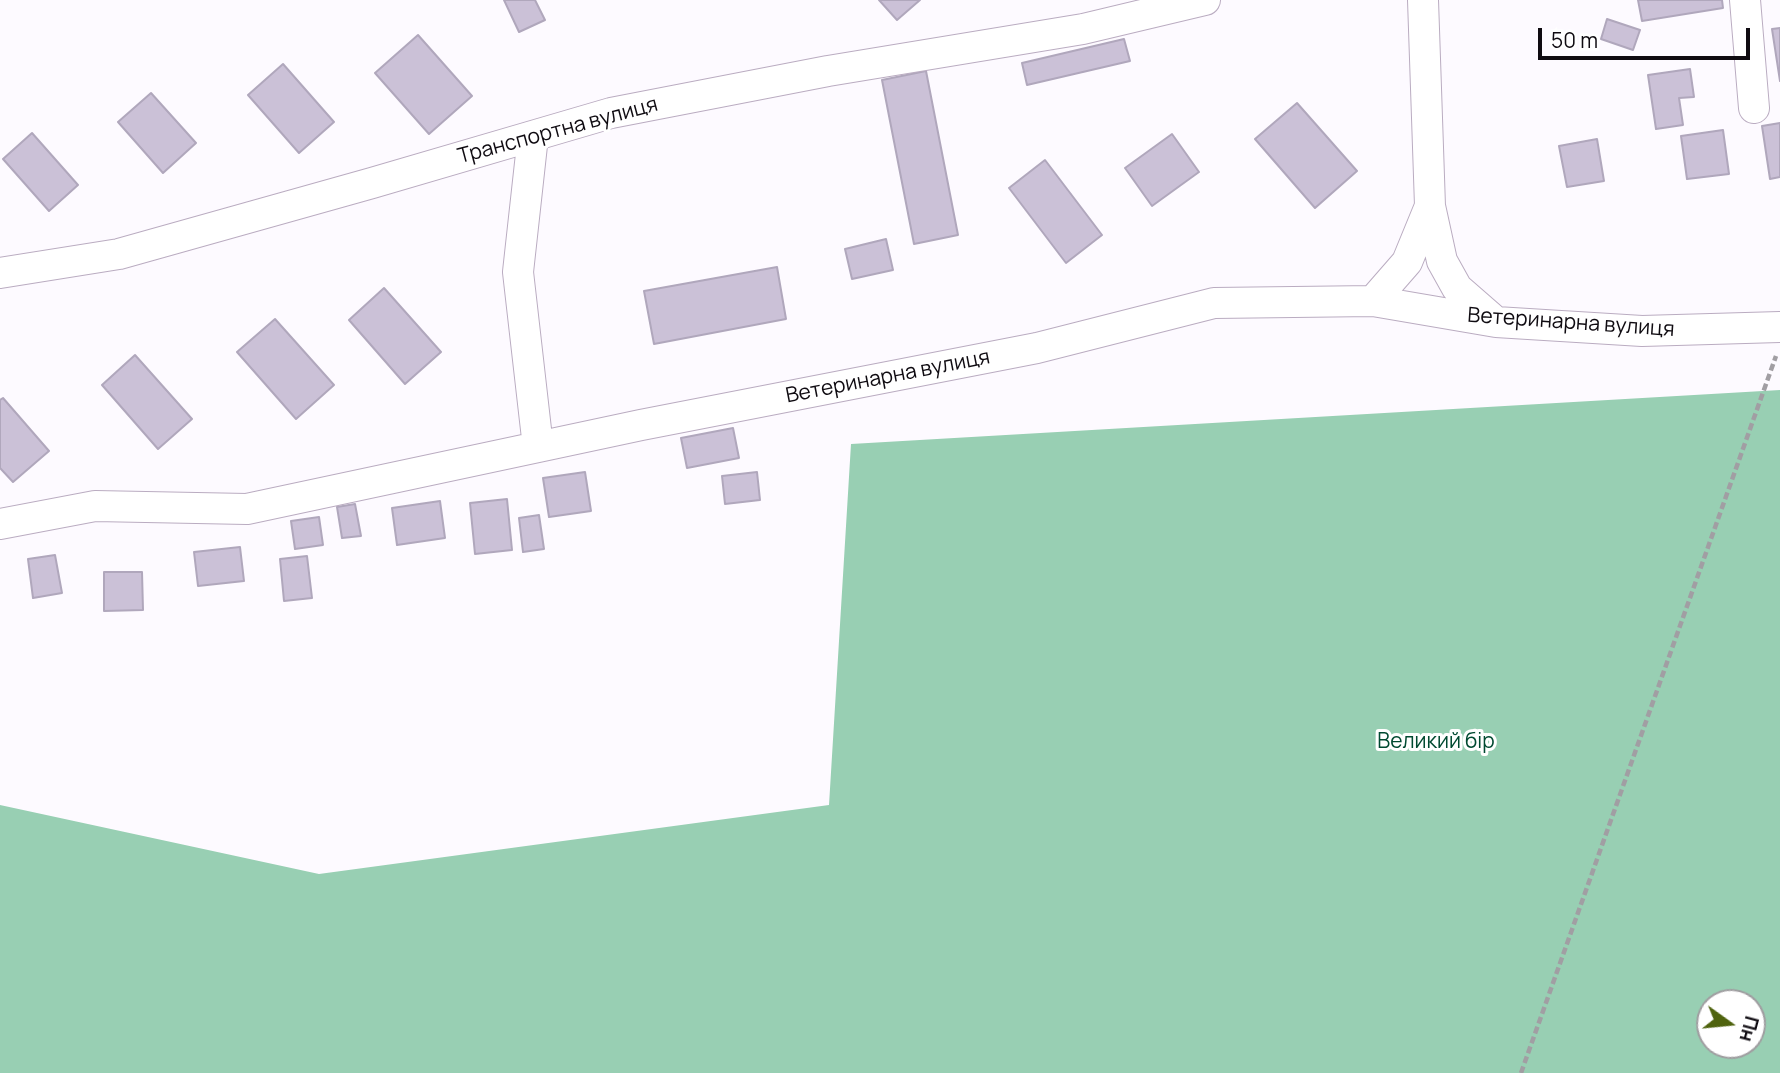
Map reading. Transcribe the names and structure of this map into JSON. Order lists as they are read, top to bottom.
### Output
{
  "streets": {
    "street": ["Транспортна вулиця", "Ветеринарна вулиця"]
  },
  "parks": ["Великий бір"],
  "scale_bar": "50 m",
  "north": "right"
}
